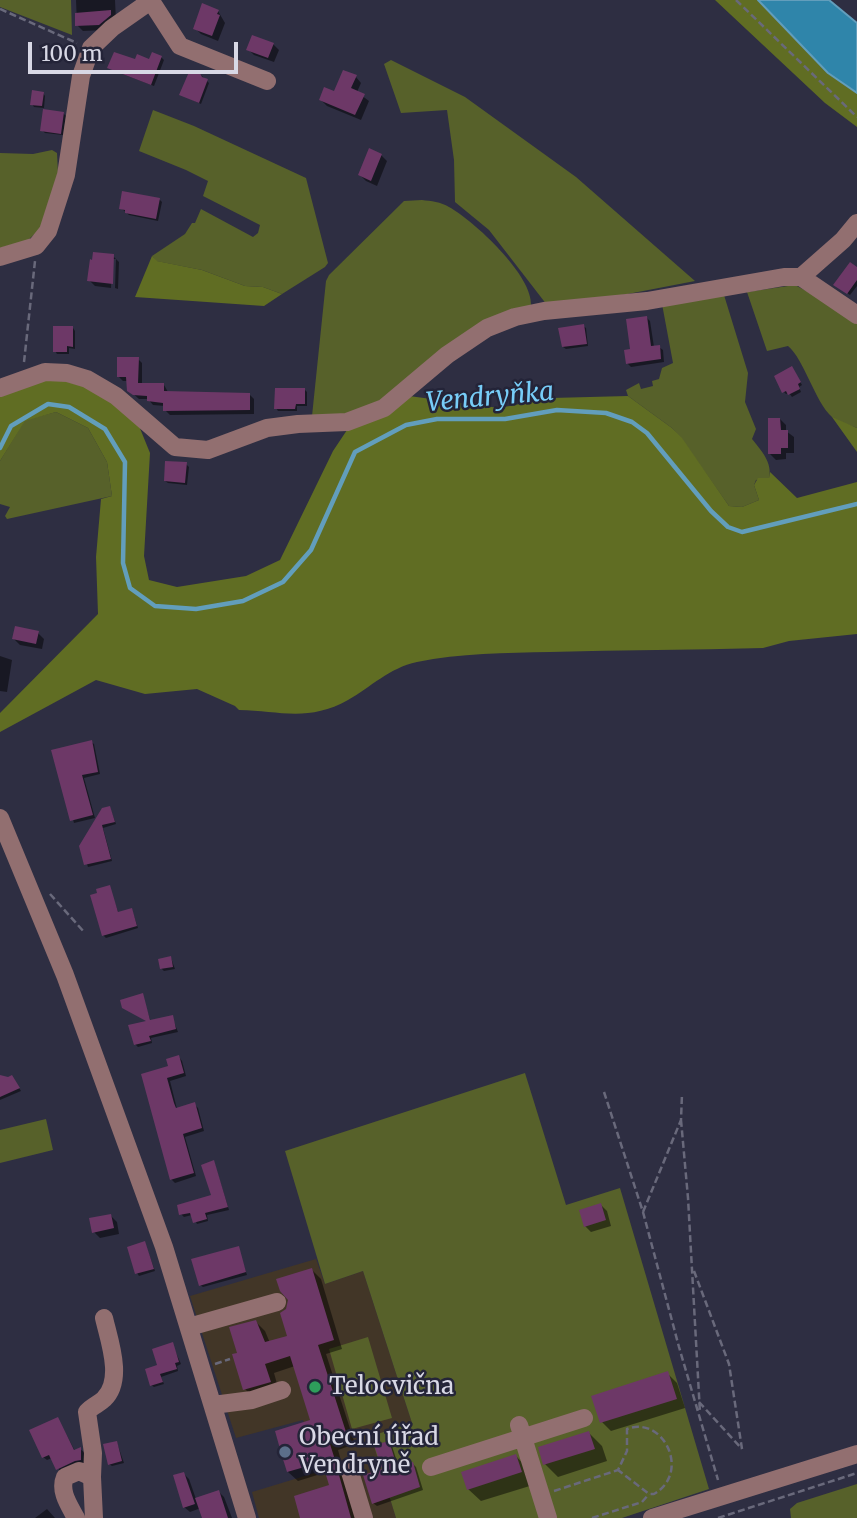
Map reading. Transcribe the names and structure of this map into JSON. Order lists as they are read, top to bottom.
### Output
{
  "water": ["Vendryňka"],
  "places": ["Telocvična", "Obecní úřad Vendryně"],
  "scale_bar": "100 m"
}
